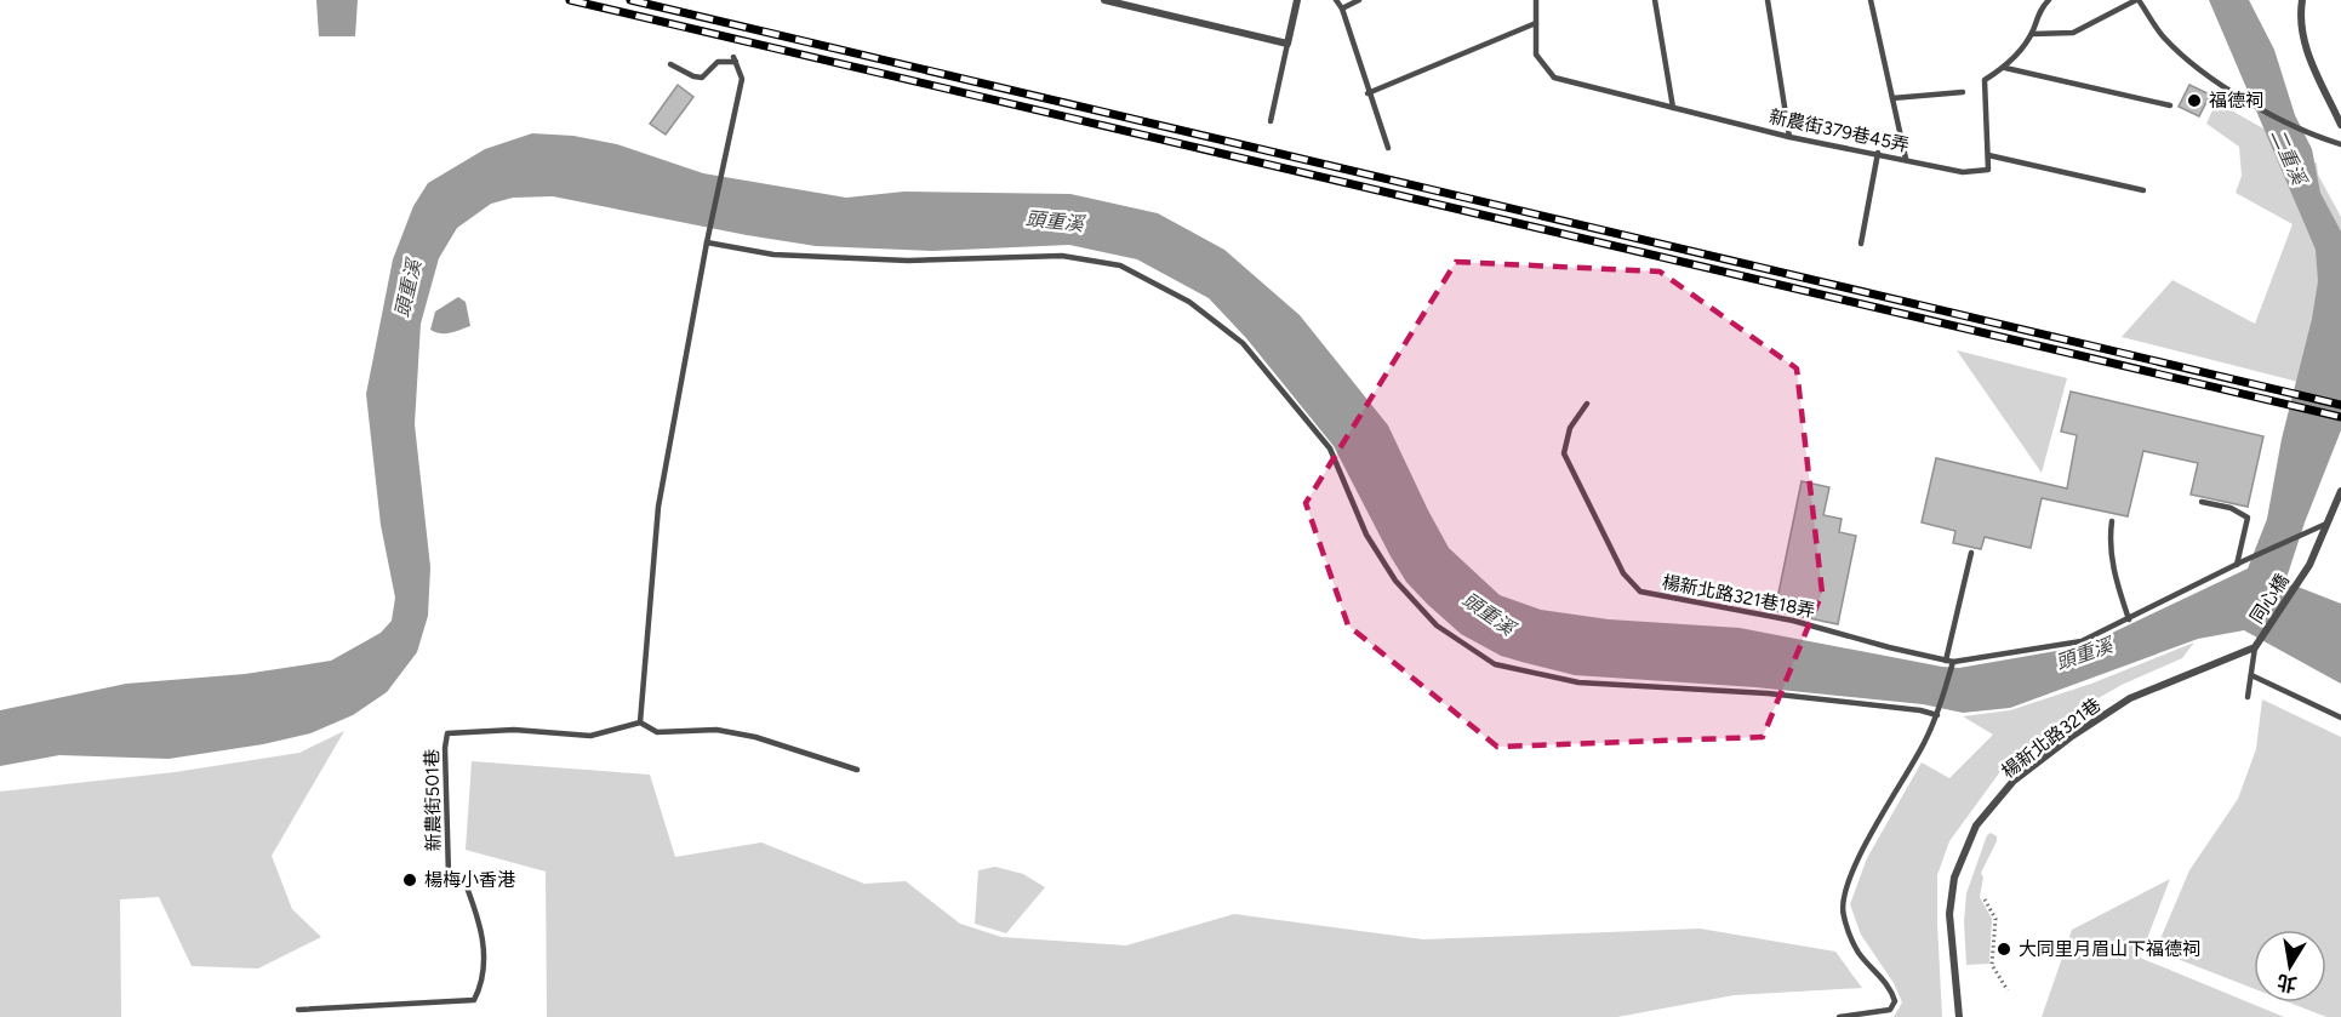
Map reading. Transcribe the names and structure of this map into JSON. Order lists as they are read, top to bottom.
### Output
{
  "streets": {
    "street": ["同心橋", "楊新北路321巷"],
    "lane": ["新農街379巷45弄", "楊新北路321巷18弄", "新農街501巷"]
  },
  "crossings": [
    ["同心橋", "楊新北路321巷"]
  ],
  "water": ["二重溪", "頭重溪"],
  "places": ["福德祠", "楊梅小香港", "大同里月眉山下福德祠"],
  "north": "bottom"
}
